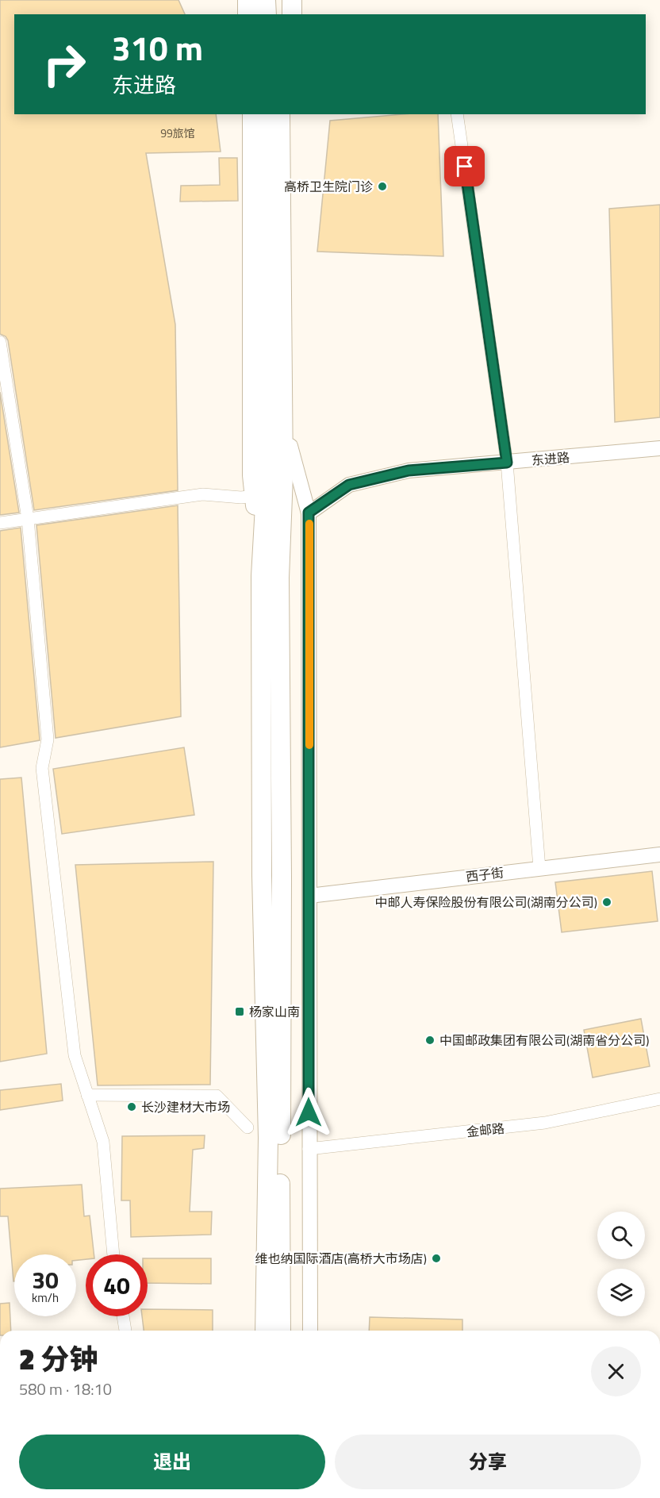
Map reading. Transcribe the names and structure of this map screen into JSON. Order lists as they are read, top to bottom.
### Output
{
  "streets": {
    "street": ["东进路", "西子街", "金邮路"]
  },
  "places": {
    "other": [
      "高桥卫生院门诊",
      "中邮人寿保险股份有限公司(湖南分公司)",
      "中国邮政集团有限公司(湖南省分公司)",
      "长沙建材大市场",
      "维也纳国际酒店(高桥大市场店)"
    ],
    "transit": ["杨家山南"]
  },
  "house_numbers": ["99旅馆"],
  "page": {
    "turn": ["310 m", "东进路"],
    "speed": "30 km/h",
    "limit": "40",
    "heading": ["2 分钟", "580 m · 18:10"],
    "buttons": ["退出", "分享"]
  }
}
